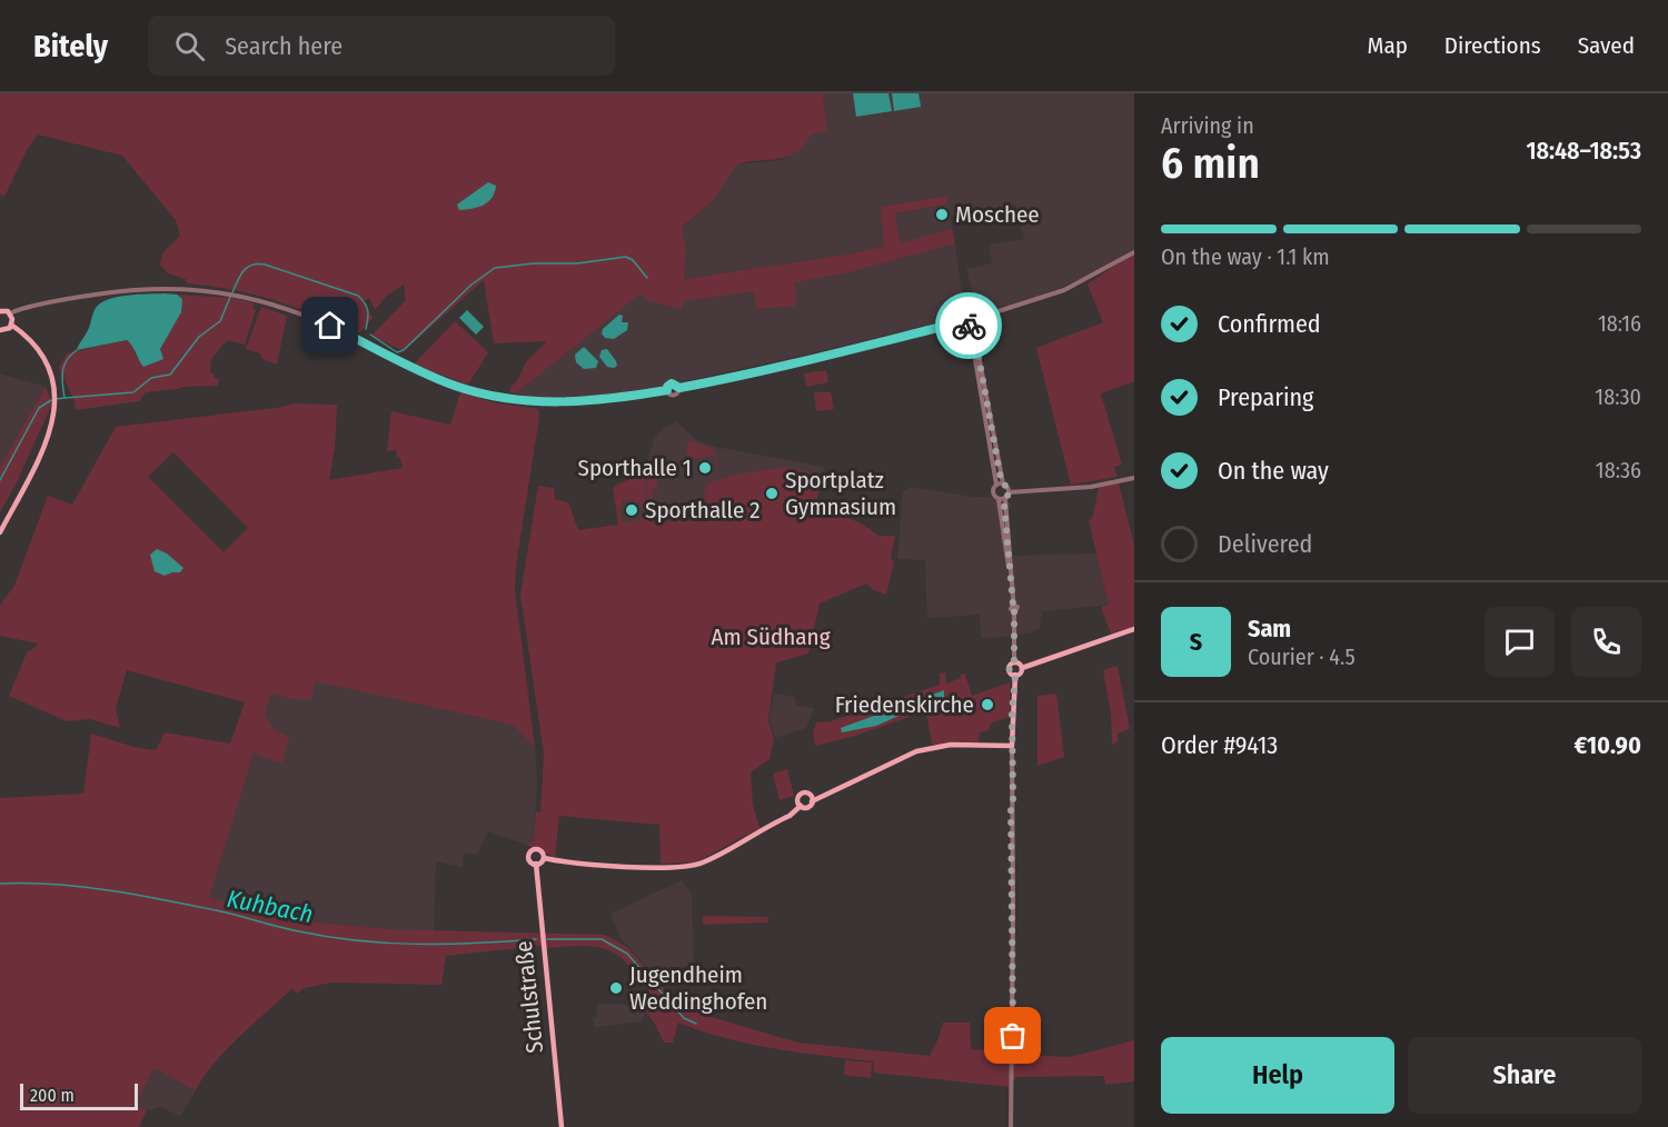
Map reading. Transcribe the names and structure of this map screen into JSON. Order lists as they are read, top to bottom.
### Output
{
  "streets": {
    "main road": ["Schulstraße"]
  },
  "water": ["Kuhbach"],
  "parks": ["Am Südhang"],
  "places": [
    "Moschee",
    "Sporthalle 1",
    "Sportplatz Gymnasium",
    "Sporthalle 2",
    "Friedenskirche",
    "Jugendheim Weddinghofen"
  ],
  "scale_bar": "200 m",
  "page": {
    "header": "Bitely",
    "search": "Search here",
    "nav": ["Map", "Directions", "Saved"],
    "heading": ["6 min", "Arriving in", "18:48–18:53"],
    "panel": [
      "Sam",
      "Courier · 4.5",
      "Order #9413",
      "€10.90"
    ],
    "bar": "On the way · 1.1 km",
    "list": [
      ["Confirmed", "18:16"],
      ["Preparing", "18:30"],
      ["On the way", "18:36"],
      "Delivered"
    ],
    "round": "S",
    "buttons": ["Help", "Share"],
    "scale": "200 m"
  }
}
